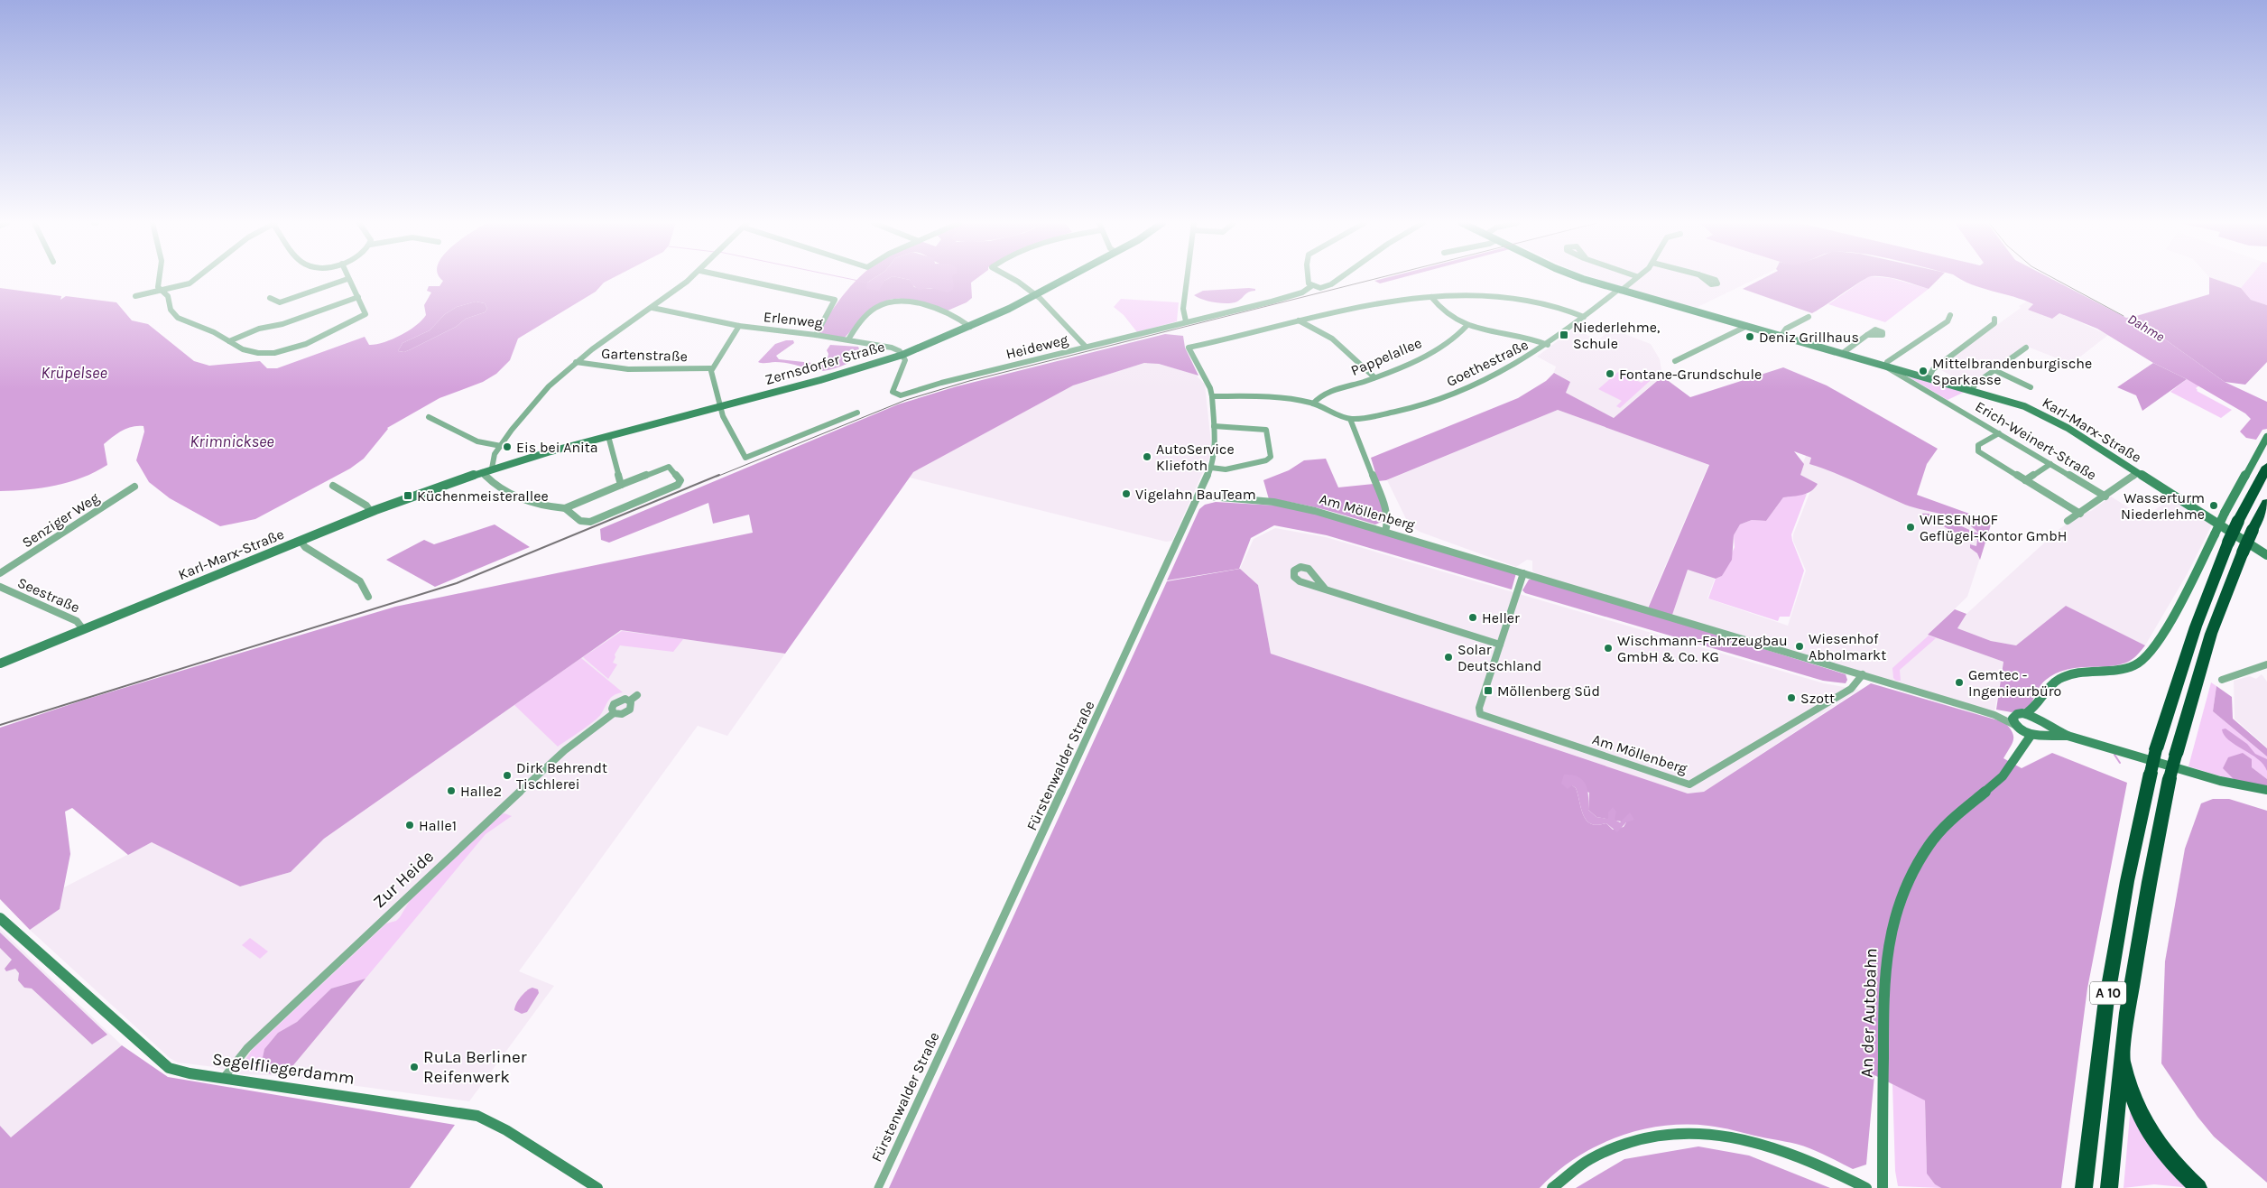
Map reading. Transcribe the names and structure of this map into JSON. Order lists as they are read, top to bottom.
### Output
{
  "streets": {
    "highway": ["A 10"],
    "street": [
      "Erlenweg",
      "Heideweg",
      "Gartenstraße",
      "Pappelallee",
      "Zernsdorfer Straße",
      "Goethestraße",
      "Karl-Marx-Straße",
      "Erich-Weinert-Straße",
      "Am Möllenberg",
      "Senziger Weg",
      "Seestraße",
      "Fürstenwalder Straße",
      "Zur Heide",
      "An der Autobahn",
      "Segelfliegerdamm"
    ]
  },
  "crossings": [
    ["Erlenweg", "Heideweg"],
    ["Erlenweg", "Zernsdorfer Straße"],
    ["Heideweg", "Zernsdorfer Straße"],
    ["Zernsdorfer Straße", "Karl-Marx-Straße"],
    ["Goethestraße", "Karl-Marx-Straße"],
    ["Karl-Marx-Straße", "Erich-Weinert-Straße"],
    ["Karl-Marx-Straße", "Seestraße"],
    ["Am Möllenberg", "Fürstenwalder Straße"],
    ["Zur Heide", "Segelfliegerdamm"]
  ],
  "water": ["Dahme", "Krüpelsee", "Krimnicksee"],
  "places": {
    "transit": ["Niederlehme, Schule", "Küchenmeisterallee", "Möllenberg Süd"],
    "other": [
      "Deniz Grillhaus",
      "Mittelbrandenburgische Sparkasse",
      "Fontane-Grundschule",
      "Eis bei Anita",
      "AutoService Kliefoth",
      "Vigelahn BauTeam",
      "Wasserturm Niederlehme",
      "WIESENHOF Geflügel-Kontor GmbH",
      "Heller",
      "Wiesenhof Abholmarkt",
      "Wischmann-Fahrzeugbau GmbH & Co. KG",
      "Solar Deutschland",
      "Gemtec - Ingenieurbüro",
      "Szott",
      "Dirk Behrendt Tischlerei",
      "Halle2",
      "Halle1",
      "RuLa Berliner Reifenwerk"
    ]
  }
}
